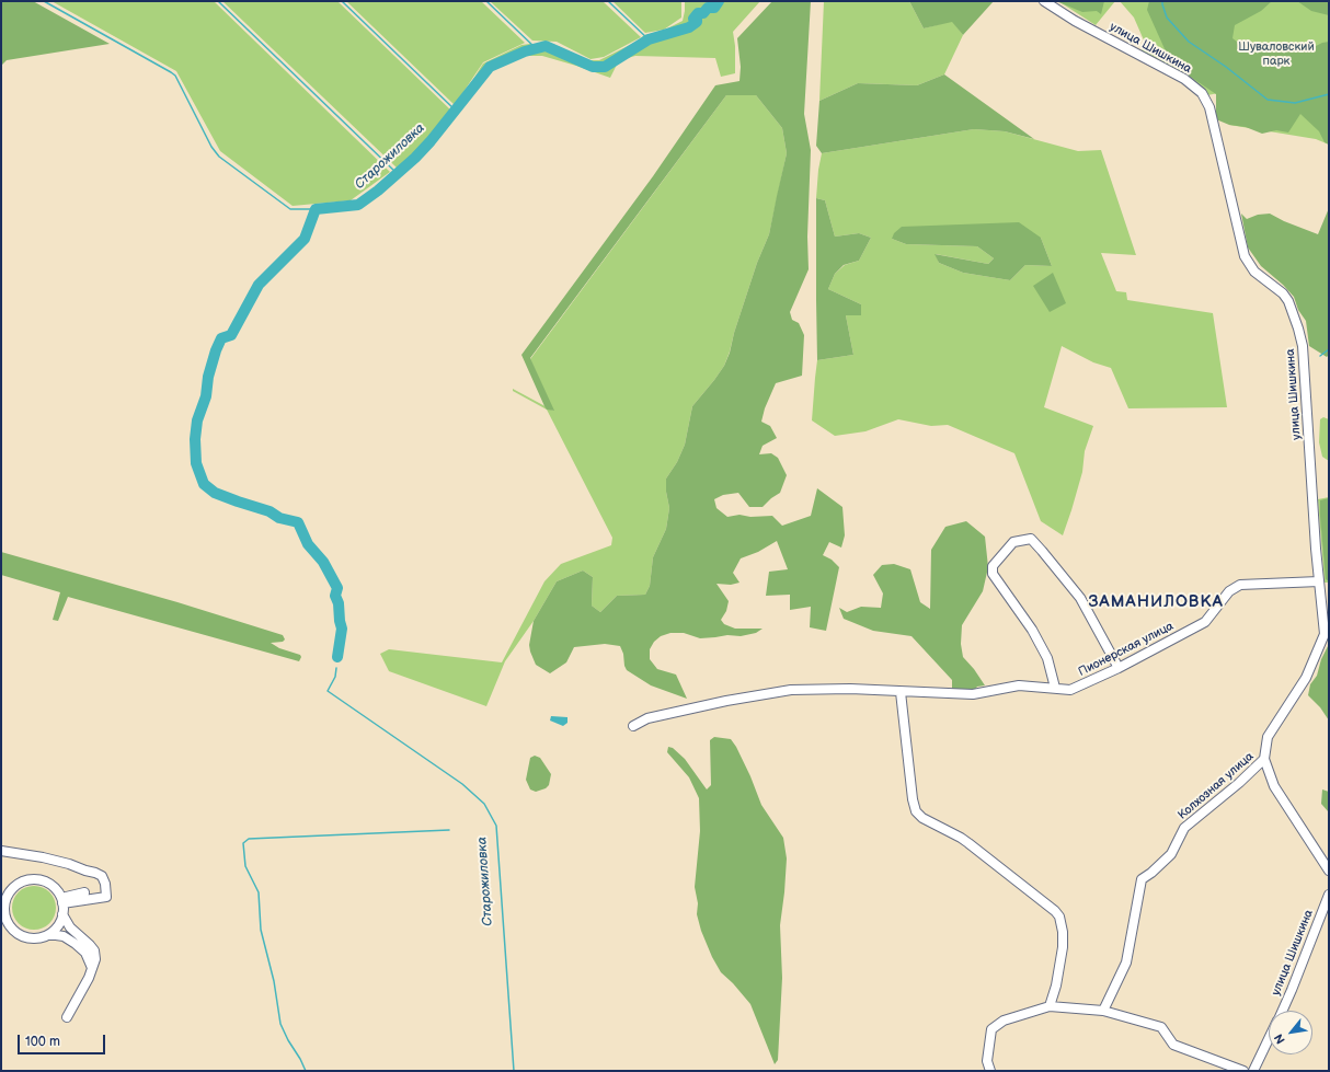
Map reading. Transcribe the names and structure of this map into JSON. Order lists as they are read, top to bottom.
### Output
{
  "streets": {
    "street": ["улица Шишкина", "Пионерская улица", "Колхозная улица"]
  },
  "crossings": [
    ["улица Шишкина", "Пионерская улица"],
    ["улица Шишкина", "Колхозная улица"]
  ],
  "districts": ["ЗАМАНИЛОВКА"],
  "water": ["Старожиловка"],
  "parks": ["Шуваловский парк"],
  "scale_bar": "100 m",
  "north": "bottom left"
}
